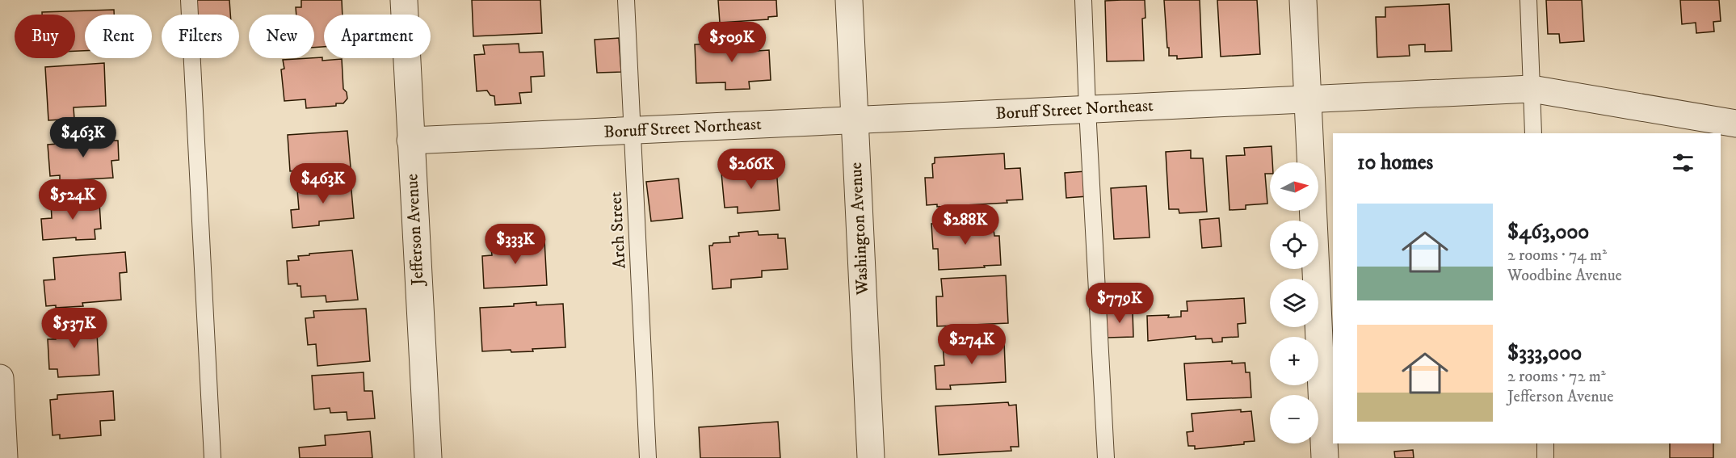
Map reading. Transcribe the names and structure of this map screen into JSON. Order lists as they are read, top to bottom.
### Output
{
  "streets": {
    "street": ["Boruff Street Northeast", "Washington Avenue", "Jefferson Avenue"],
    "lane": ["Arch Street"]
  },
  "crossings": [
    ["Boruff Street Northeast", "Washington Avenue"],
    ["Boruff Street Northeast", "Jefferson Avenue"],
    ["Boruff Street Northeast", "Arch Street"]
  ],
  "north": "right",
  "page": {
    "chip": [
      "Buy",
      "Rent",
      "Filters",
      "New",
      "Apartment"
    ],
    "price": [
      "$509K",
      "$463K",
      "$266K",
      "$463K",
      "$524K",
      "$288K",
      "$333K",
      "$779K",
      "$537K",
      "$274K"
    ],
    "heading": "10 homes",
    "map_buttons": ["+", "−"],
    "list": [
      {
        "name": "$463,000",
        "note": "2 rooms · 74 m² · Woodbine Avenue"
      },
      {
        "name": "$333,000",
        "note": "2 rooms · 72 m² · Jefferson Avenue"
      }
    ]
  }
}
